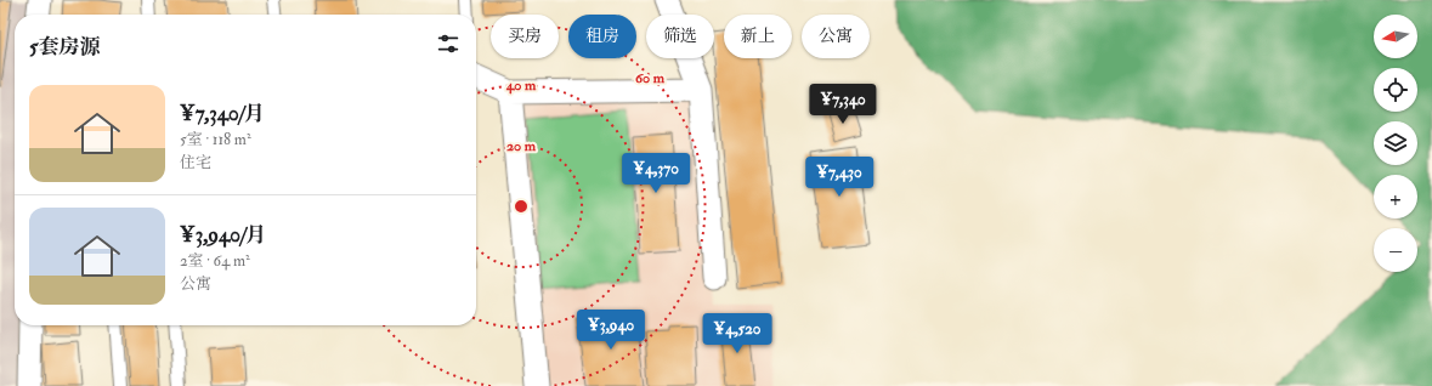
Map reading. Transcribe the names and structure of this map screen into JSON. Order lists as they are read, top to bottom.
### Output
{
  "north": "left",
  "page": {
    "map_buttons": ["+", "−"],
    "chip": [
      "买房",
      "租房",
      "筛选",
      "新上",
      "公寓"
    ],
    "heading": "5套房源",
    "list": [
      {
        "name": "¥7,340/月",
        "note": "5室 · 118 m² · 住宅"
      },
      {
        "name": "¥3,940/月",
        "note": "2室 · 64 m² · 公寓"
      }
    ],
    "price": [
      "¥7,340",
      "¥4,370",
      "¥7,430",
      "¥3,940",
      "¥4,520"
    ]
  },
  "rings": ["60 m", "40 m", "20 m"]
}
